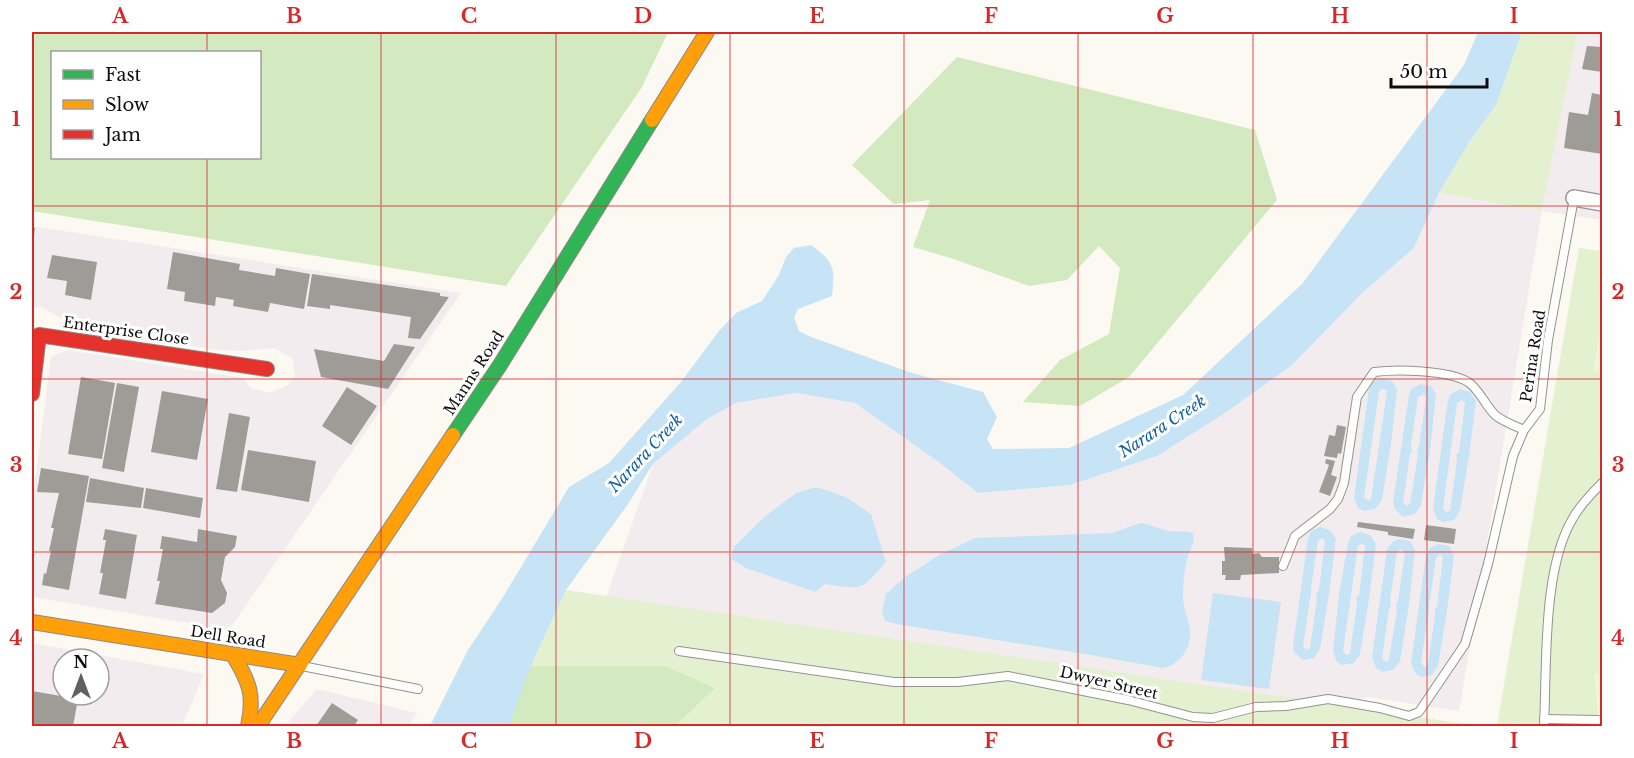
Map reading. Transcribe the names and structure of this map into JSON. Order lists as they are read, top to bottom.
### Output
{
  "streets": {
    "main road": ["Enterprise Close", "Manns Road", "Dell Road"],
    "lane": ["Perina Road", "Dwyer Street"]
  },
  "crossings": [
    ["Perina Road", "Dwyer Street"],
    ["Manns Road", "Dell Road"]
  ],
  "water": ["Narara Creek"],
  "legend": ["Fast", "Slow", "Jam"],
  "scale_bar": "50 m",
  "north": "top",
  "grid": {
    "columns": [
      "A",
      "B",
      "C",
      "D",
      "E",
      "F",
      "G",
      "H",
      "I"
    ],
    "rows": [
      "1",
      "2",
      "3",
      "4"
    ]
  }
}
